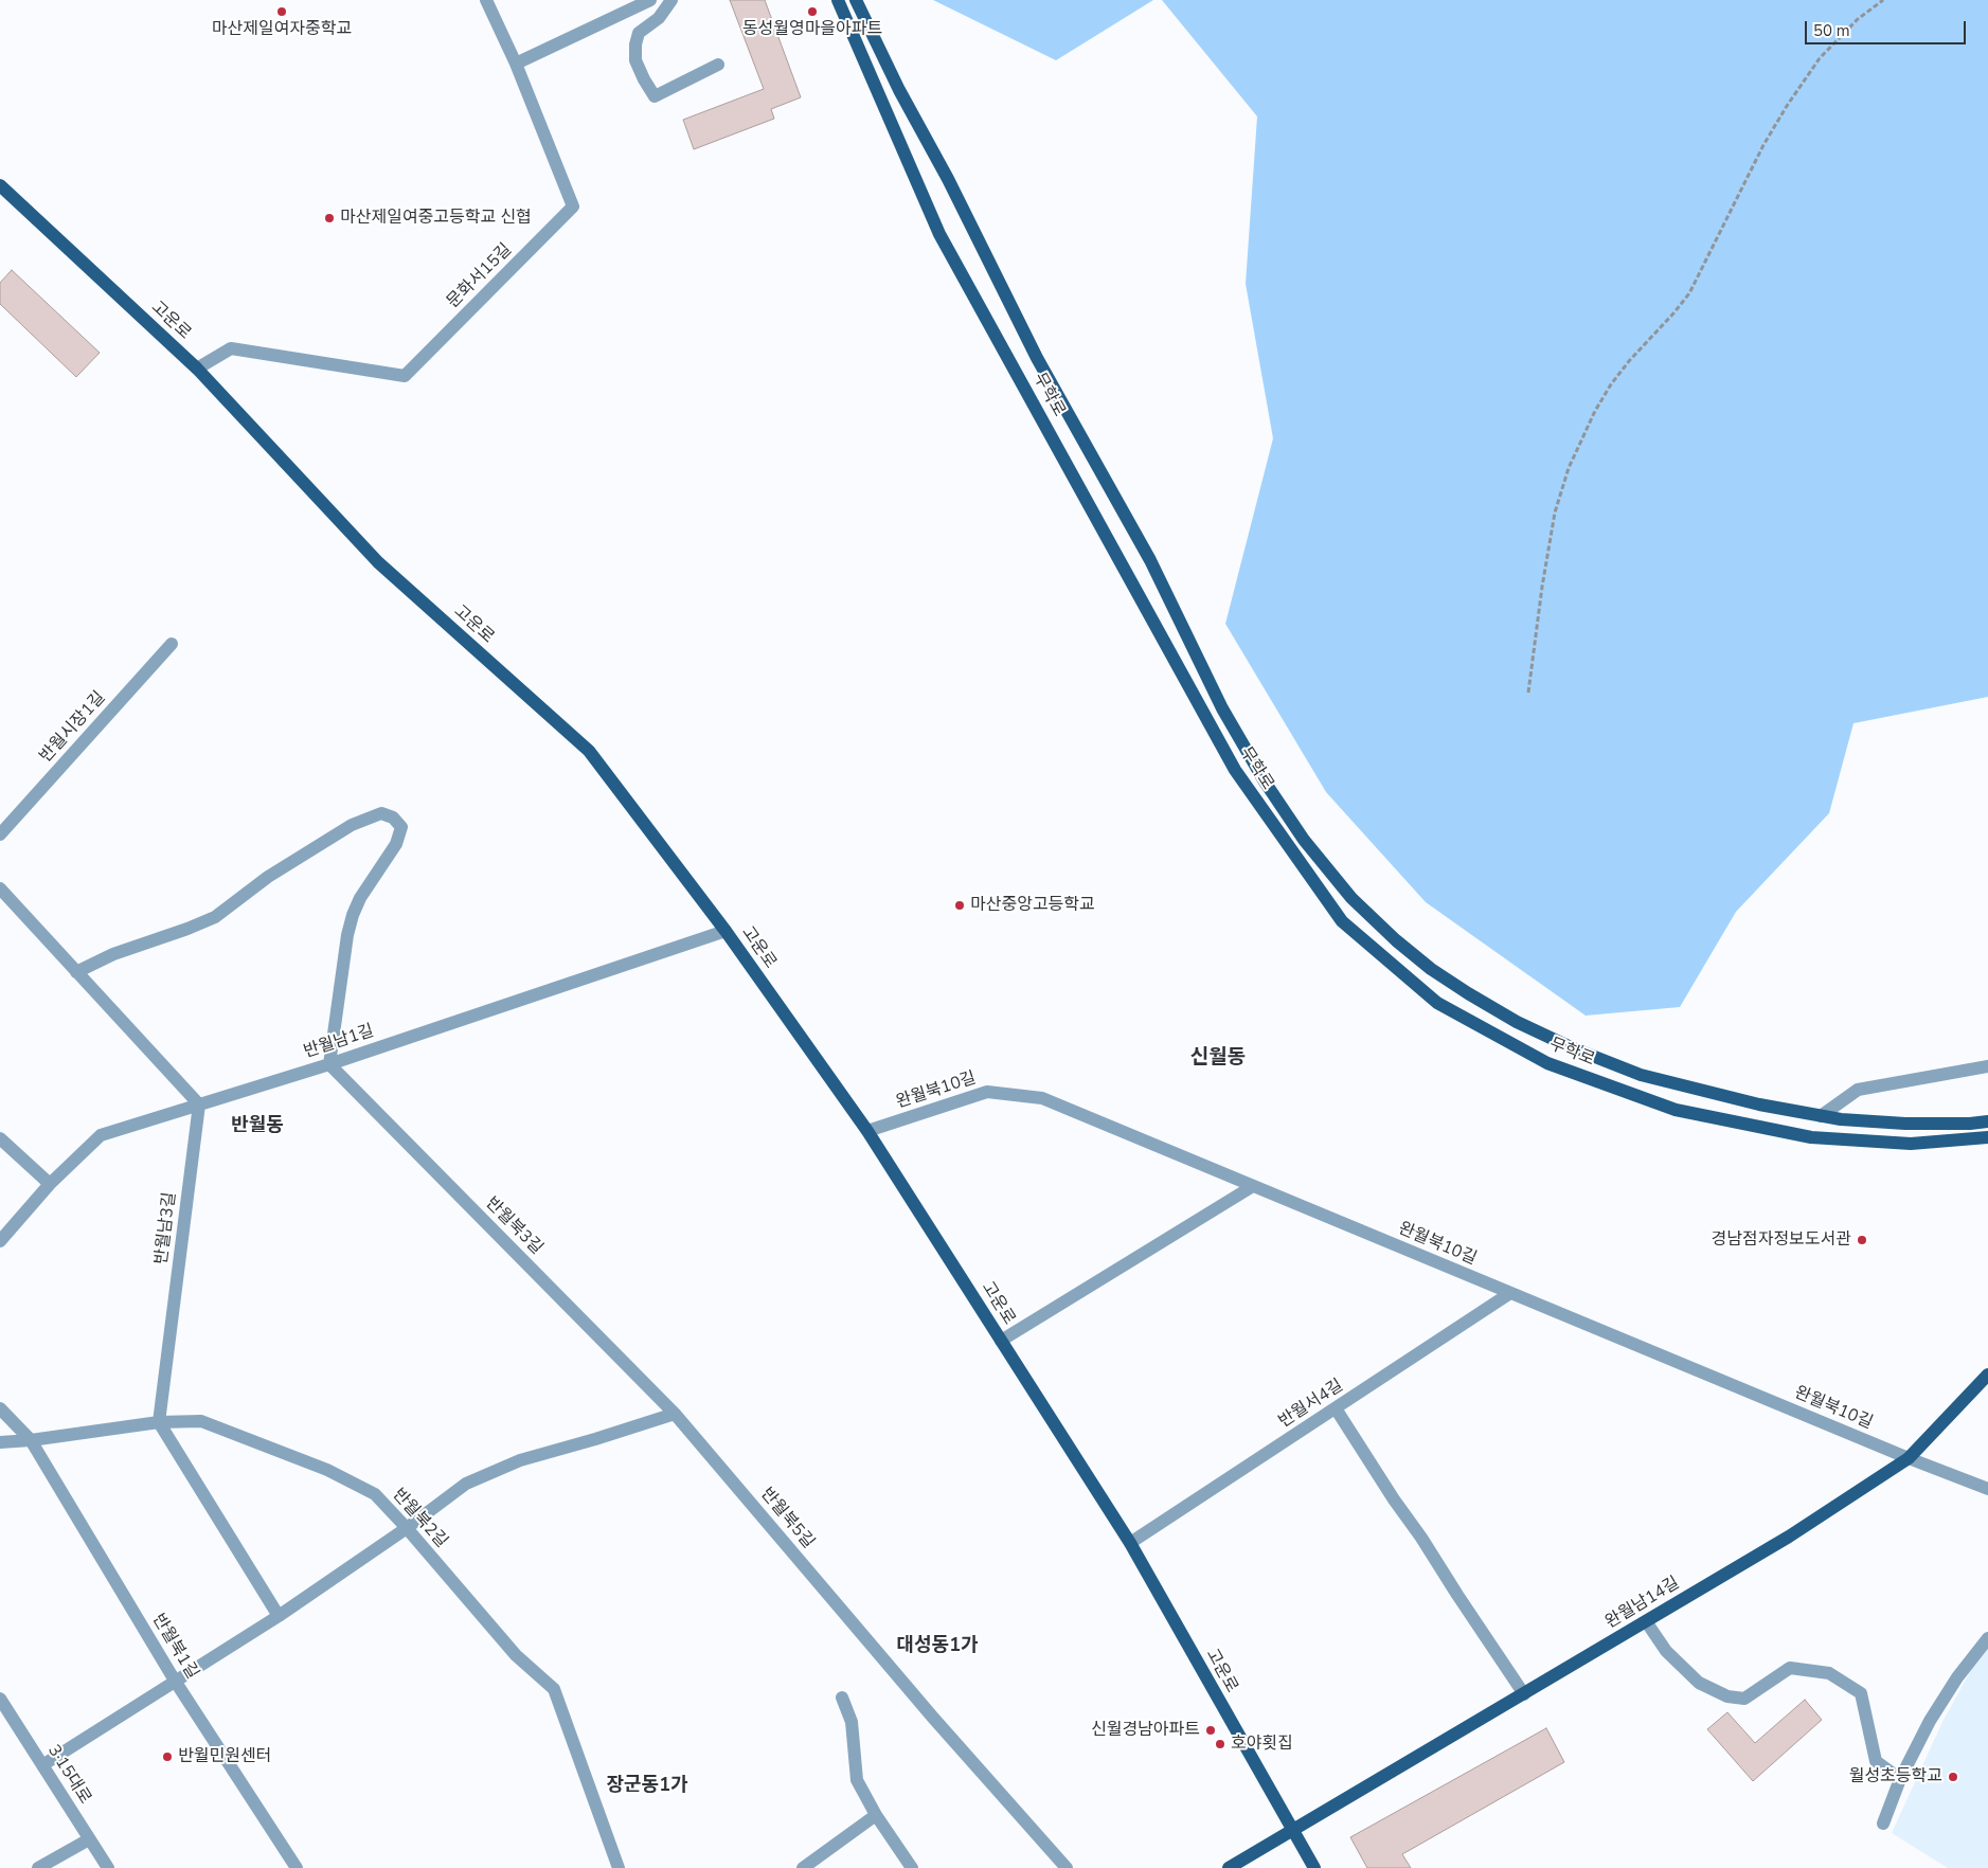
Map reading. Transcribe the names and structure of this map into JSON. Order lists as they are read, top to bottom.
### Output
{
  "streets": {
    "main road": ["고운로", "무학로", "완월남14길"],
    "street": [
      "문화서15길",
      "반월시장1길",
      "반월남1길",
      "완월북10길",
      "반월북3길",
      "반월남3길",
      "반월서4길",
      "반월북2길",
      "반월북5길",
      "반월북1길",
      "3·15대로"
    ]
  },
  "crossings": [
    ["문화서15길", "고운로"],
    ["고운로", "반월남1길"],
    ["고운로", "완월북10길"],
    ["고운로", "반월서4길"],
    ["고운로", "완월남14길"],
    ["반월남1길", "반월북3길"],
    ["반월남1길", "반월남3길"],
    ["완월북10길", "반월서4길"],
    ["완월북10길", "완월남14길"],
    ["반월북3길", "반월북5길"],
    ["반월남3길", "반월북2길"],
    ["반월북2길", "반월북1길"]
  ],
  "districts": [
    "신월동",
    "반월동",
    "대성동1가",
    "장군동1가"
  ],
  "places": [
    "마산제일여자중학교",
    "동성월영마을아파트",
    "마산제일여중고등학교 신협",
    "마산중앙고등학교",
    "경남점자정보도서관",
    "신월경남아파트",
    "호야횟집",
    "반월민원센터",
    "월성초등학교"
  ],
  "scale_bar": "50 m"
}
